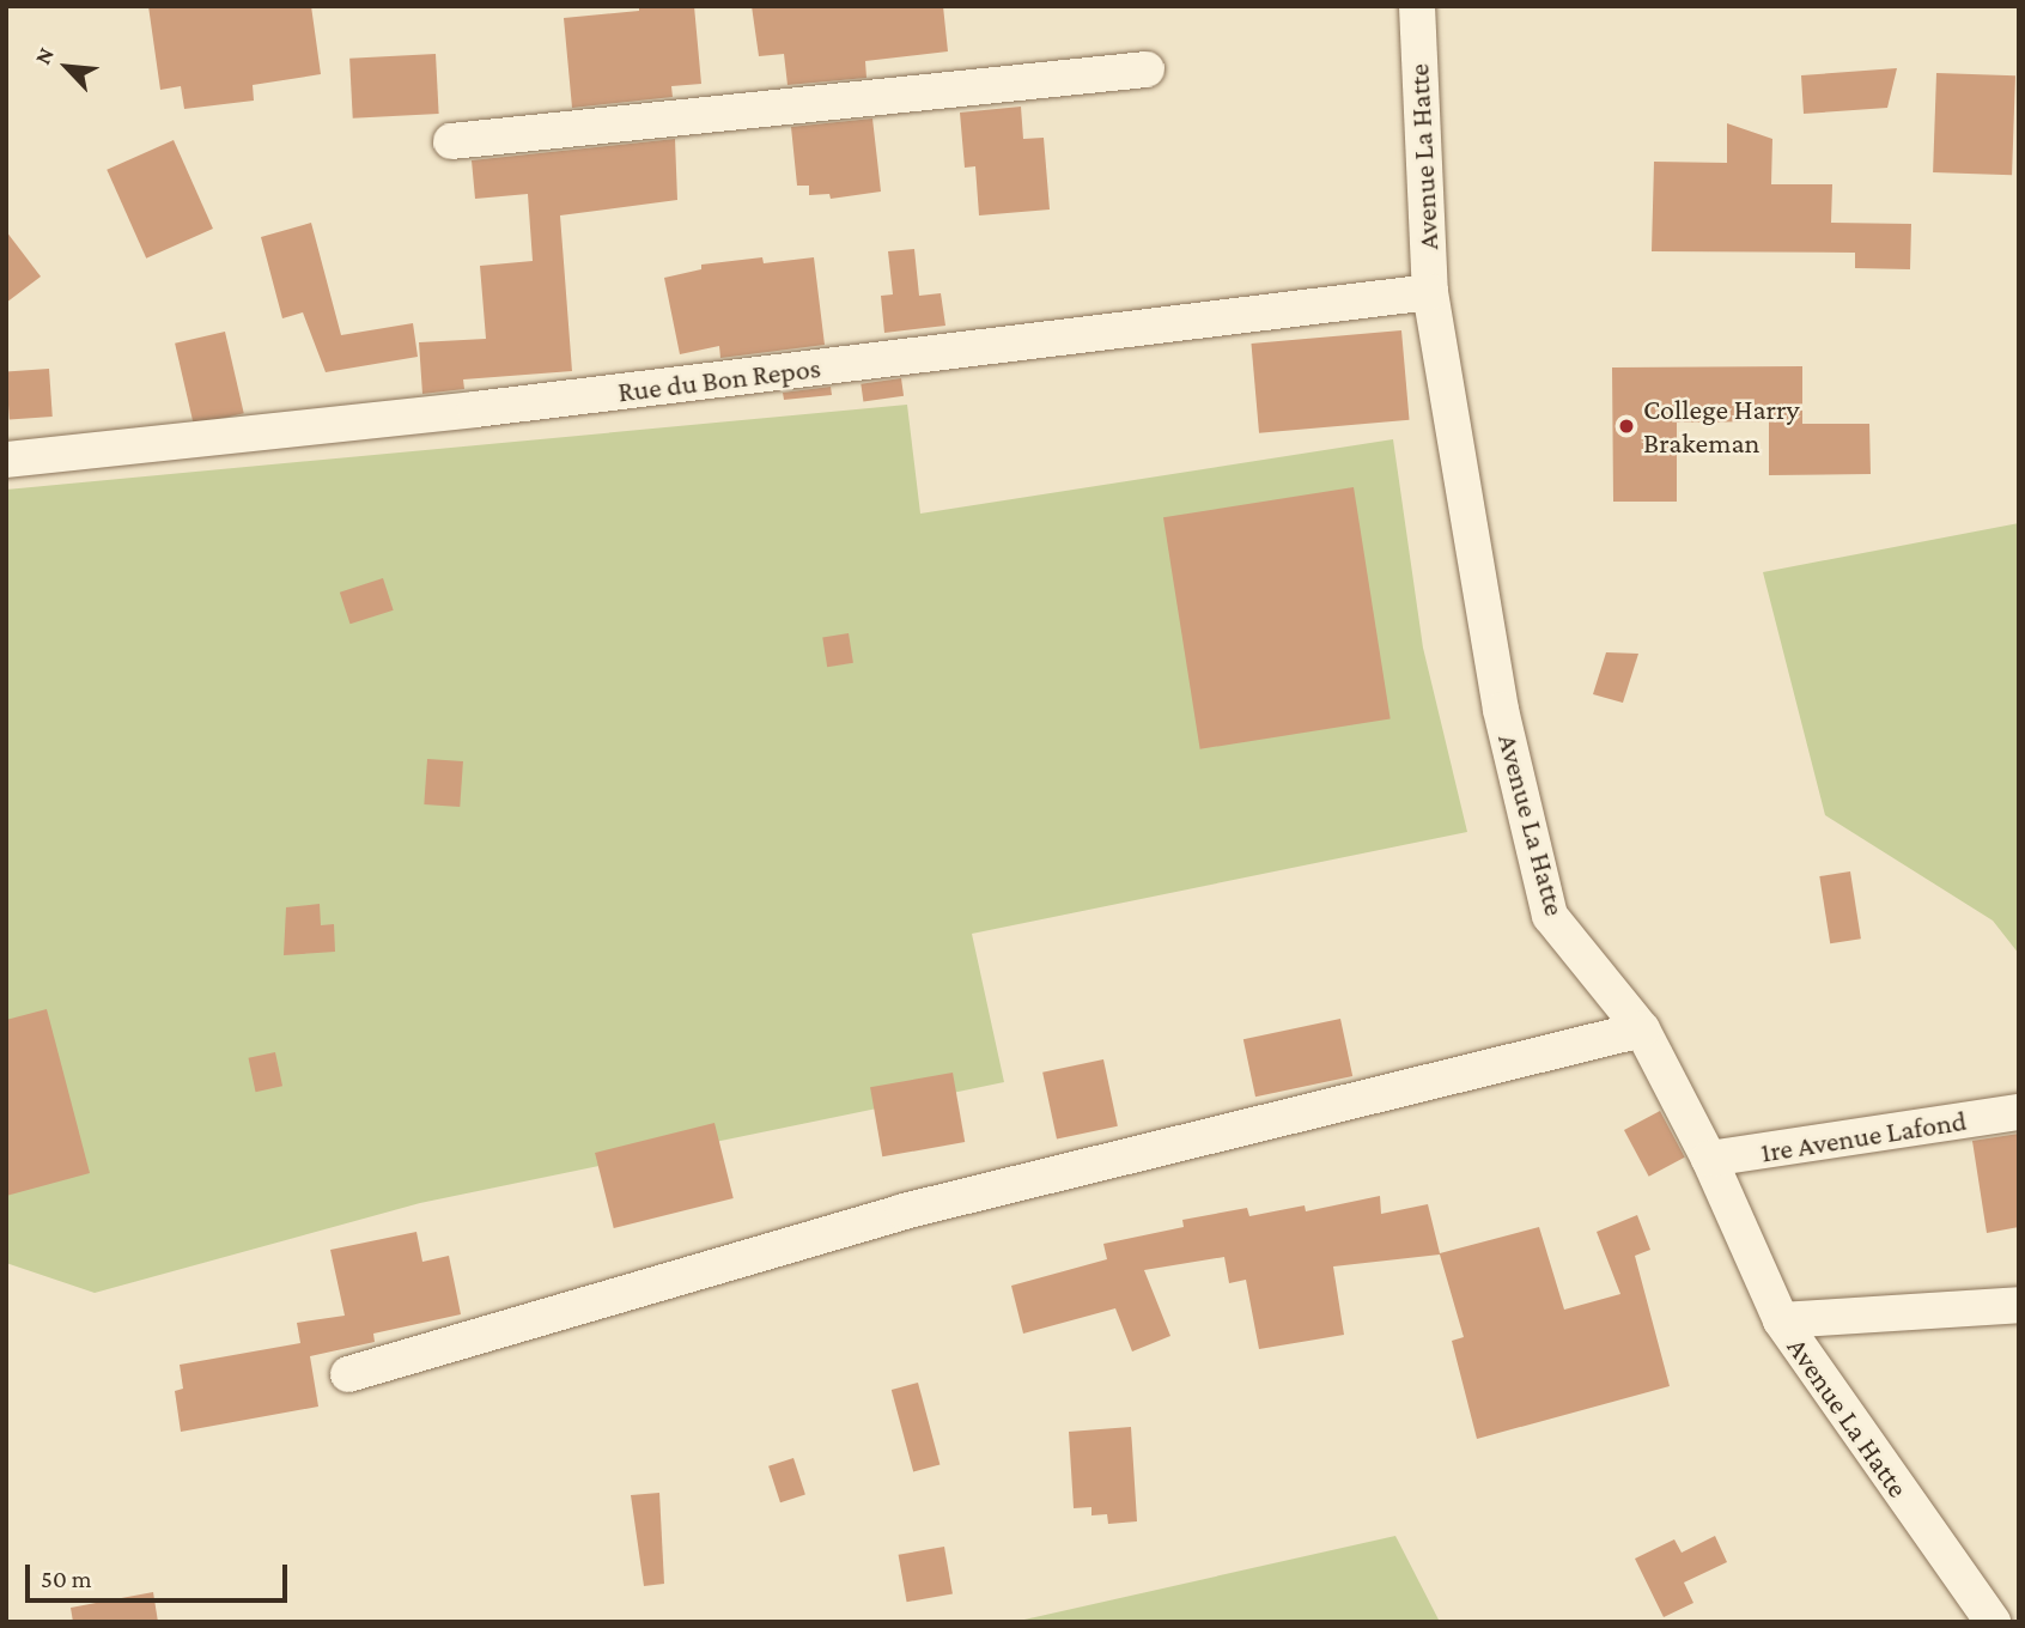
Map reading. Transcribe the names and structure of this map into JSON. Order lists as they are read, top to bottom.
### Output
{
  "streets": {
    "street": ["Avenue La Hatte", "Rue du Bon Repos", "1re Avenue Lafond"]
  },
  "crossings": [
    ["Avenue La Hatte", "Rue du Bon Repos"],
    ["Avenue La Hatte", "1re Avenue Lafond"]
  ],
  "places": ["College Harry Brakeman"],
  "scale_bar": "50 m",
  "north": "top left"
}
